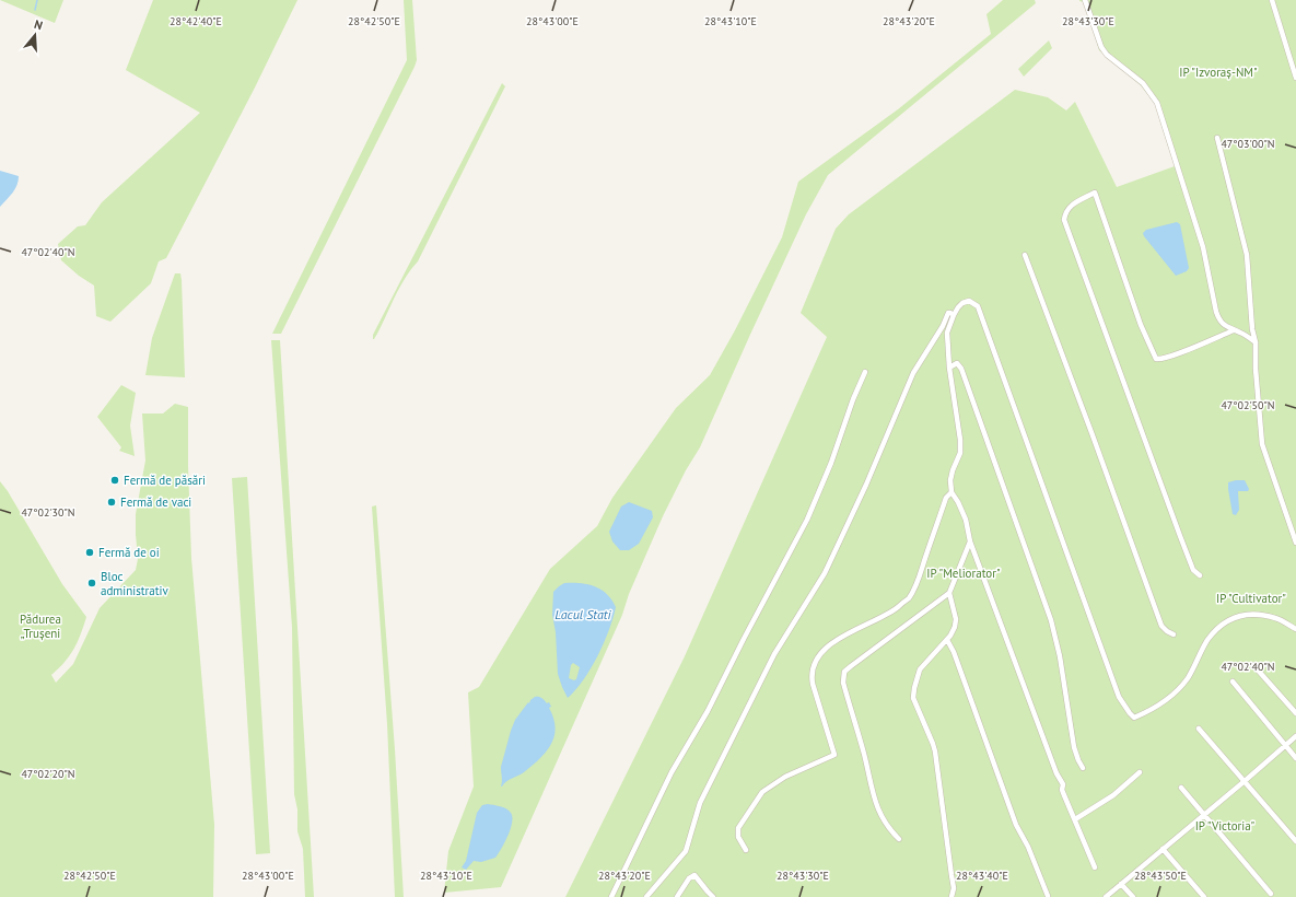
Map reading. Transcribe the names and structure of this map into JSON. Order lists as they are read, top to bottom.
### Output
{
  "water": ["Lacul Stati"],
  "parks": [
    "IP \"Izvoraș-NM\"",
    "IP \"Meliorator\"",
    "IP \"Cultivator\"",
    "Pădurea „Trușeni",
    "IP \"Victoria\""
  ],
  "places": [
    "Fermă de păsări",
    "Fermă de vaci",
    "Fermă de oi",
    "Bloc administrativ"
  ],
  "north": "top",
  "coordinates": [
    "28°42'40\"E",
    "28°42'50\"E",
    "28°43'00\"E",
    "28°43'10\"E",
    "28°43'20\"E",
    "28°43'30\"E",
    "47°03'00\"N",
    "47°02'40\"N",
    "47°02'50\"N",
    "47°02'30\"N",
    "47°02'20\"N",
    "28°43'50\"E",
    "28°43'40\"E"
  ]
}
